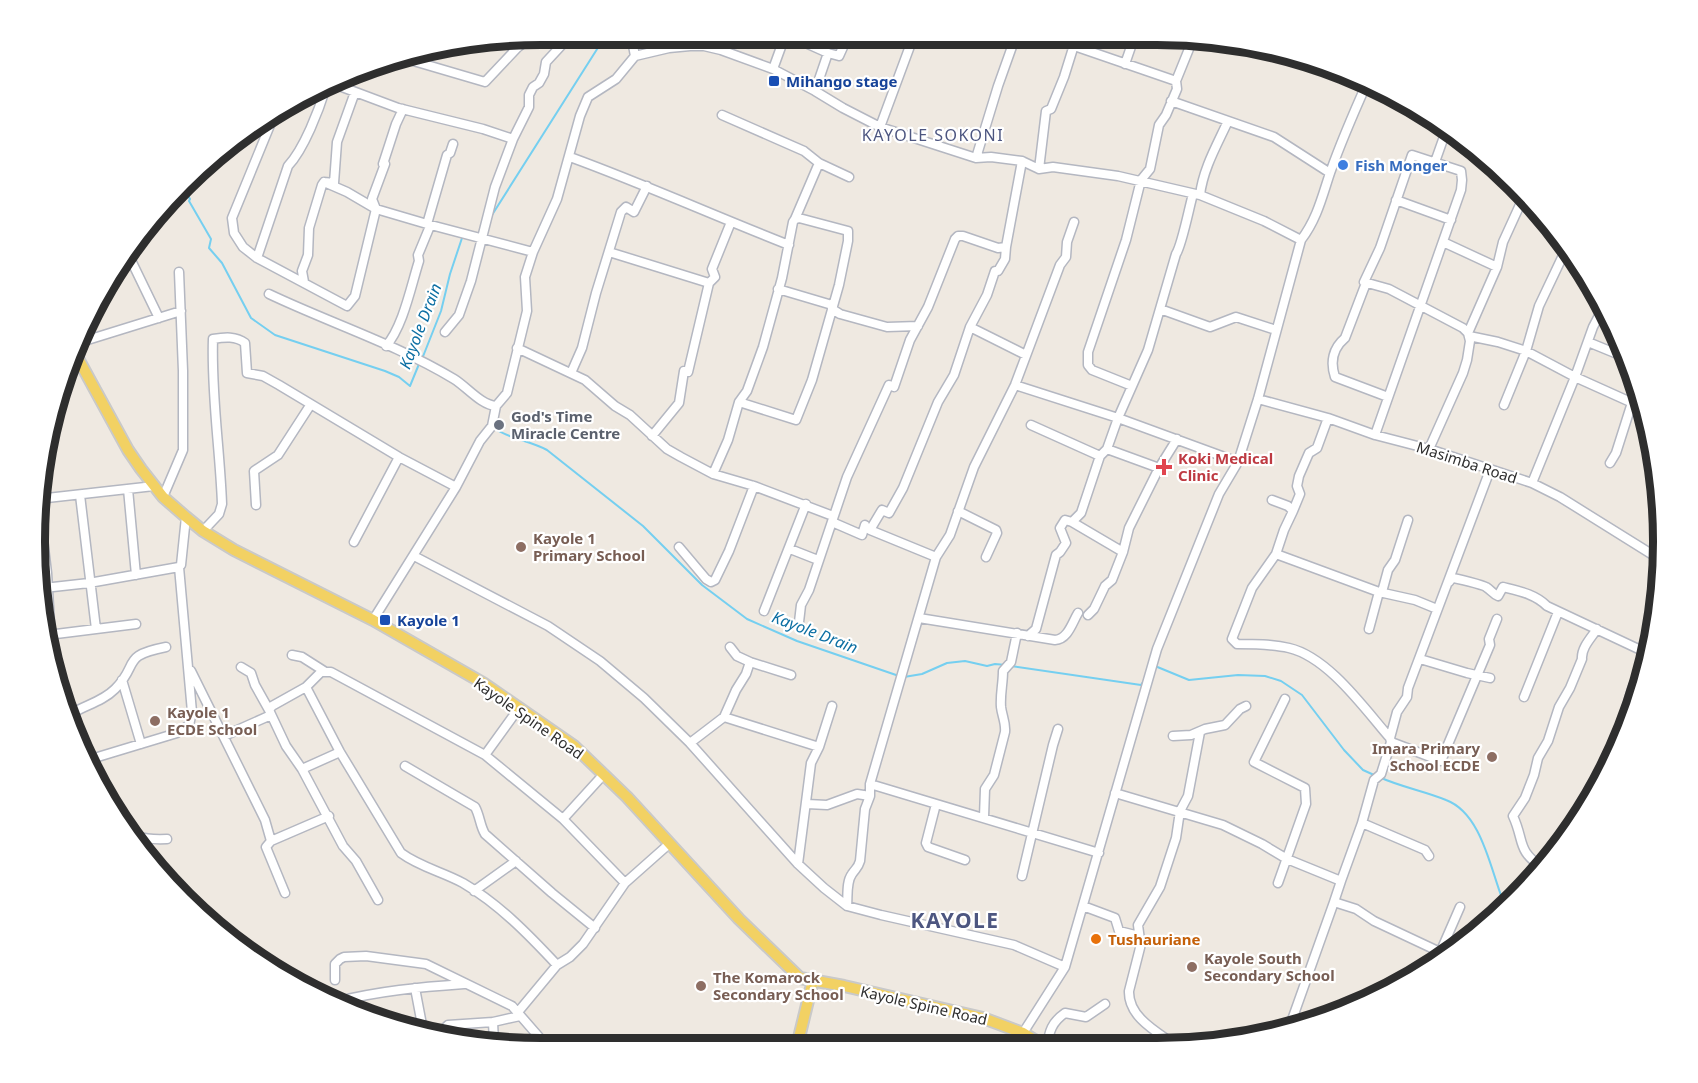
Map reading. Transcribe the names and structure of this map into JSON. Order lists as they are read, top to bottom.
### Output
{
  "streets": {
    "main road": ["Kayole Spine Road"],
    "street": ["Masimba Road"]
  },
  "districts": ["KAYOLE SOKONI", "KAYOLE"],
  "water": ["Kayole Drain"],
  "places": {
    "transit": ["Mihango stage", "Kayole 1"],
    "other": [
      "Fish Monger",
      "God's Time Miracle Centre",
      "Kayole 1 Primary School",
      "Kayole 1 ECDE School",
      "Imara Primary School ECDE",
      "Tushauriane",
      "Kayole South Secondary School",
      "The Komarock Secondary School"
    ],
    "health": ["Koki Medical Clinic"]
  }
}
